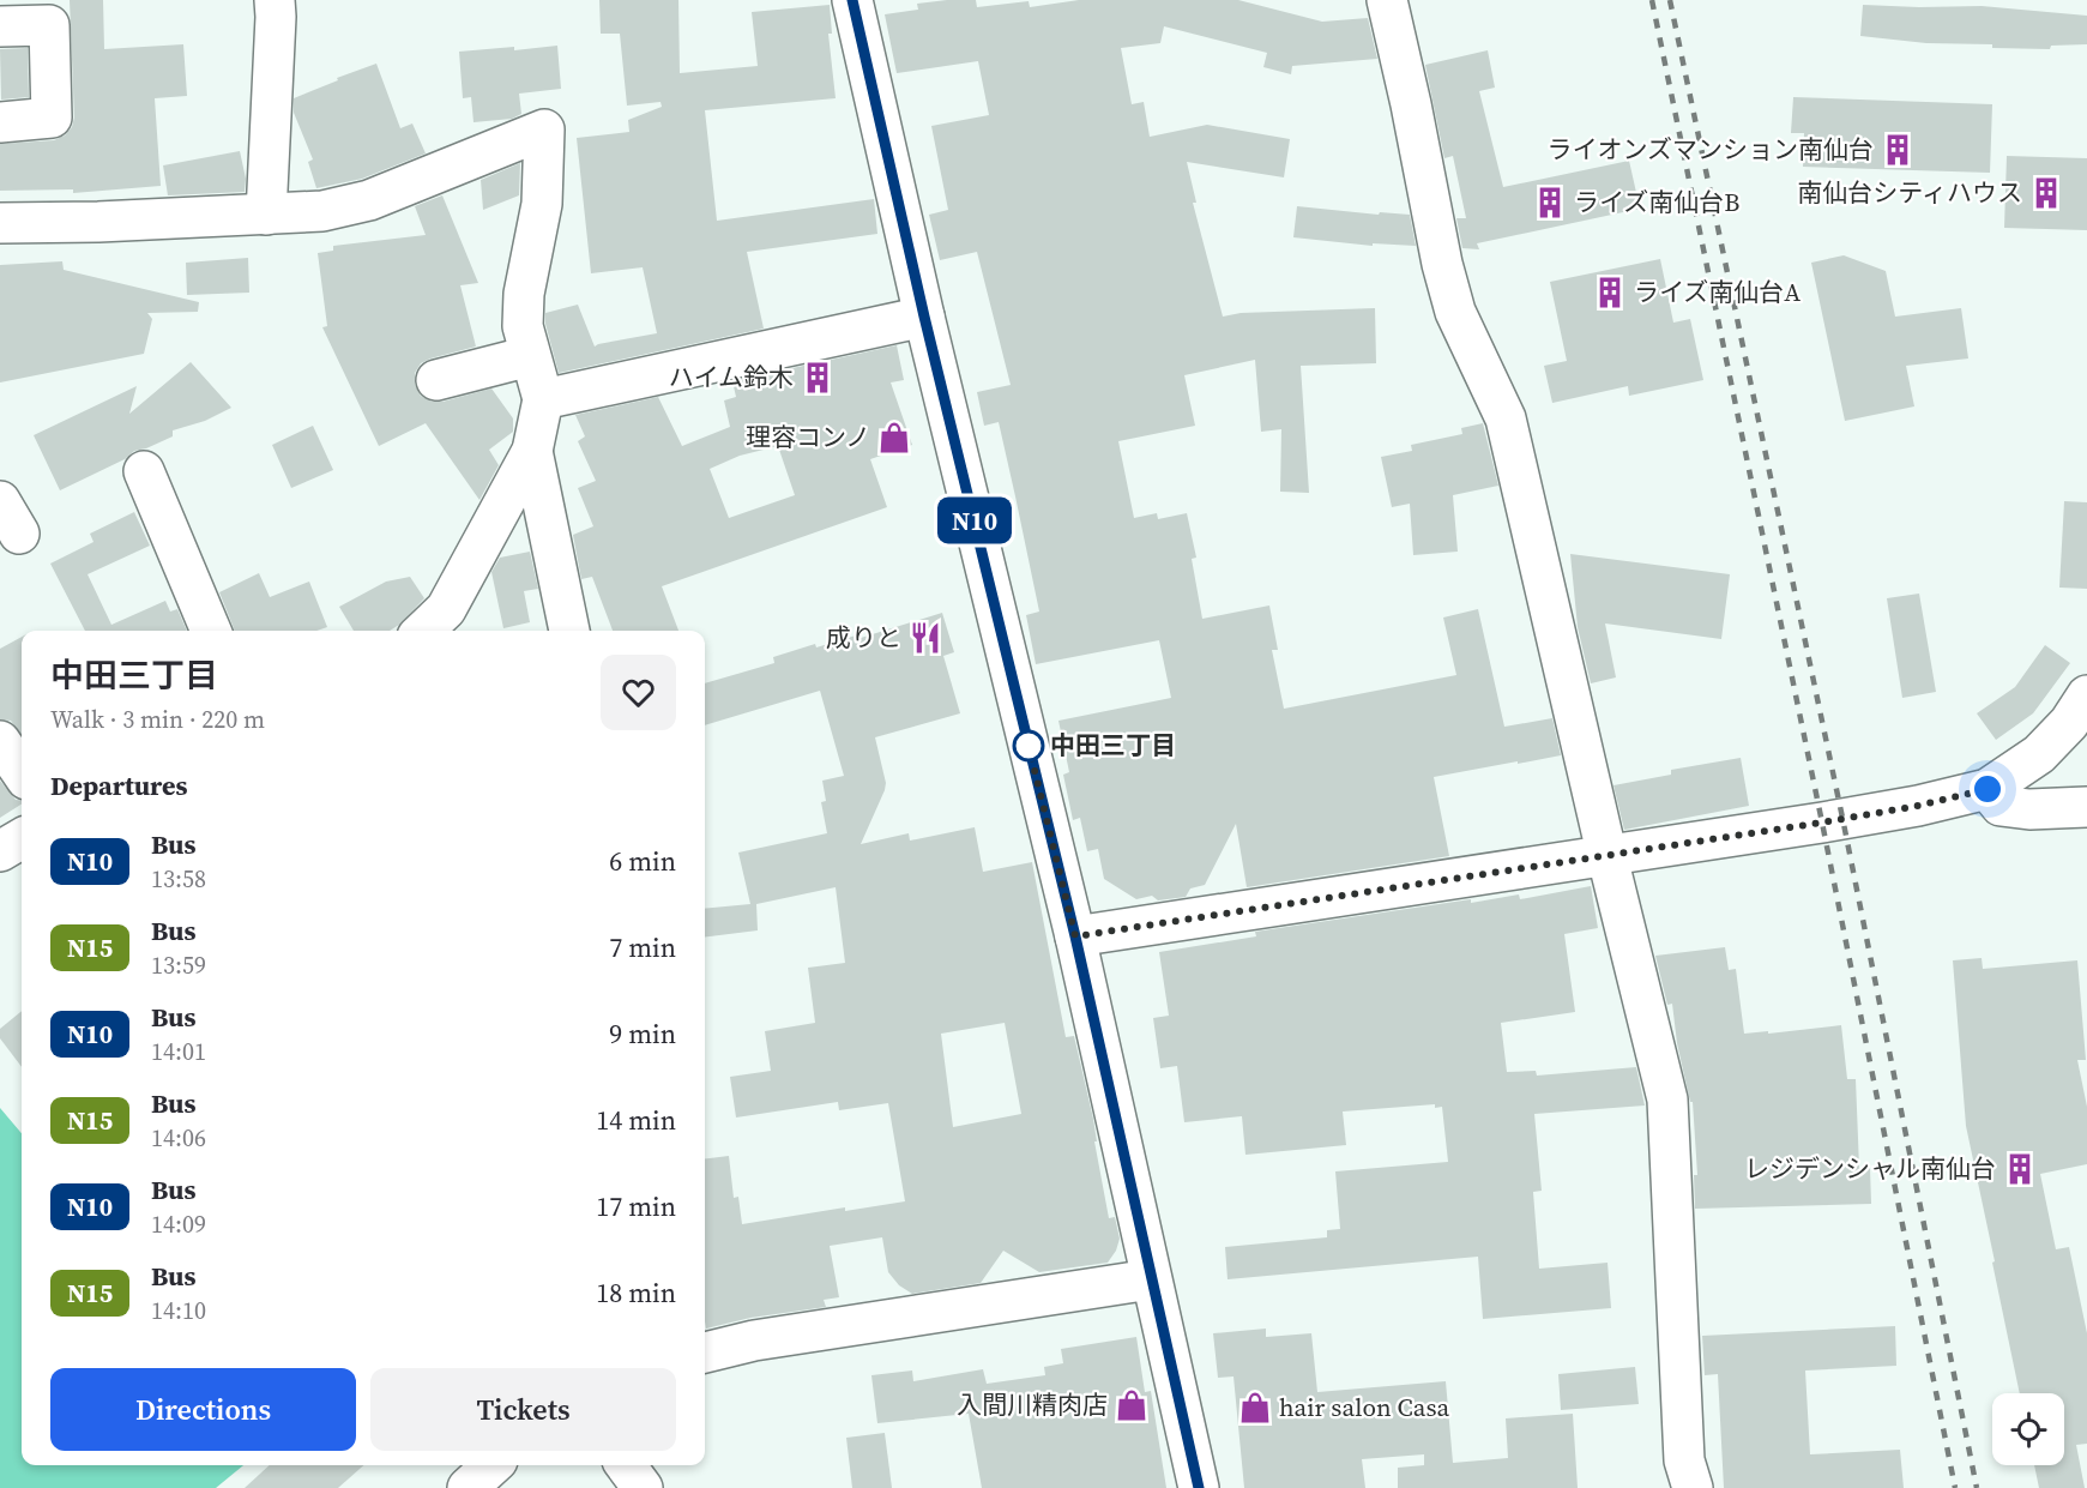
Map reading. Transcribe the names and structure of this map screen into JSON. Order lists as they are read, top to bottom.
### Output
{
  "places": {
    "building": [
      "ライオンズマンション南仙台",
      "南仙台シティハウス",
      "ライズ南仙台B",
      "ライズ南仙台A",
      "ハイム鈴木",
      "レジデンシャル南仙台"
    ],
    "shop": ["理容コンノ", "入間川精肉店", "hair salon Casa"],
    "restaurant": ["成りと"],
    "other": ["中田三丁目"]
  },
  "lines": ["bus line N10"],
  "page": {
    "on_map": "N10",
    "heading": [
      ["中田三丁目", "Walk · 3 min · 220 m"],
      "Departures"
    ],
    "list": [
      {
        "mark": "N10",
        "name": "Bus",
        "note": "13:58",
        "value": "6 min"
      },
      {
        "mark": "N15",
        "name": "Bus",
        "note": "13:59",
        "value": "7 min"
      },
      {
        "mark": "N10",
        "name": "Bus",
        "note": "14:01",
        "value": "9 min"
      },
      {
        "mark": "N15",
        "name": "Bus",
        "note": "14:06",
        "value": "14 min"
      },
      {
        "mark": "N10",
        "name": "Bus",
        "note": "14:09",
        "value": "17 min"
      },
      {
        "mark": "N15",
        "name": "Bus",
        "note": "14:10",
        "value": "18 min"
      }
    ],
    "buttons": ["Directions", "Tickets"]
  }
}
